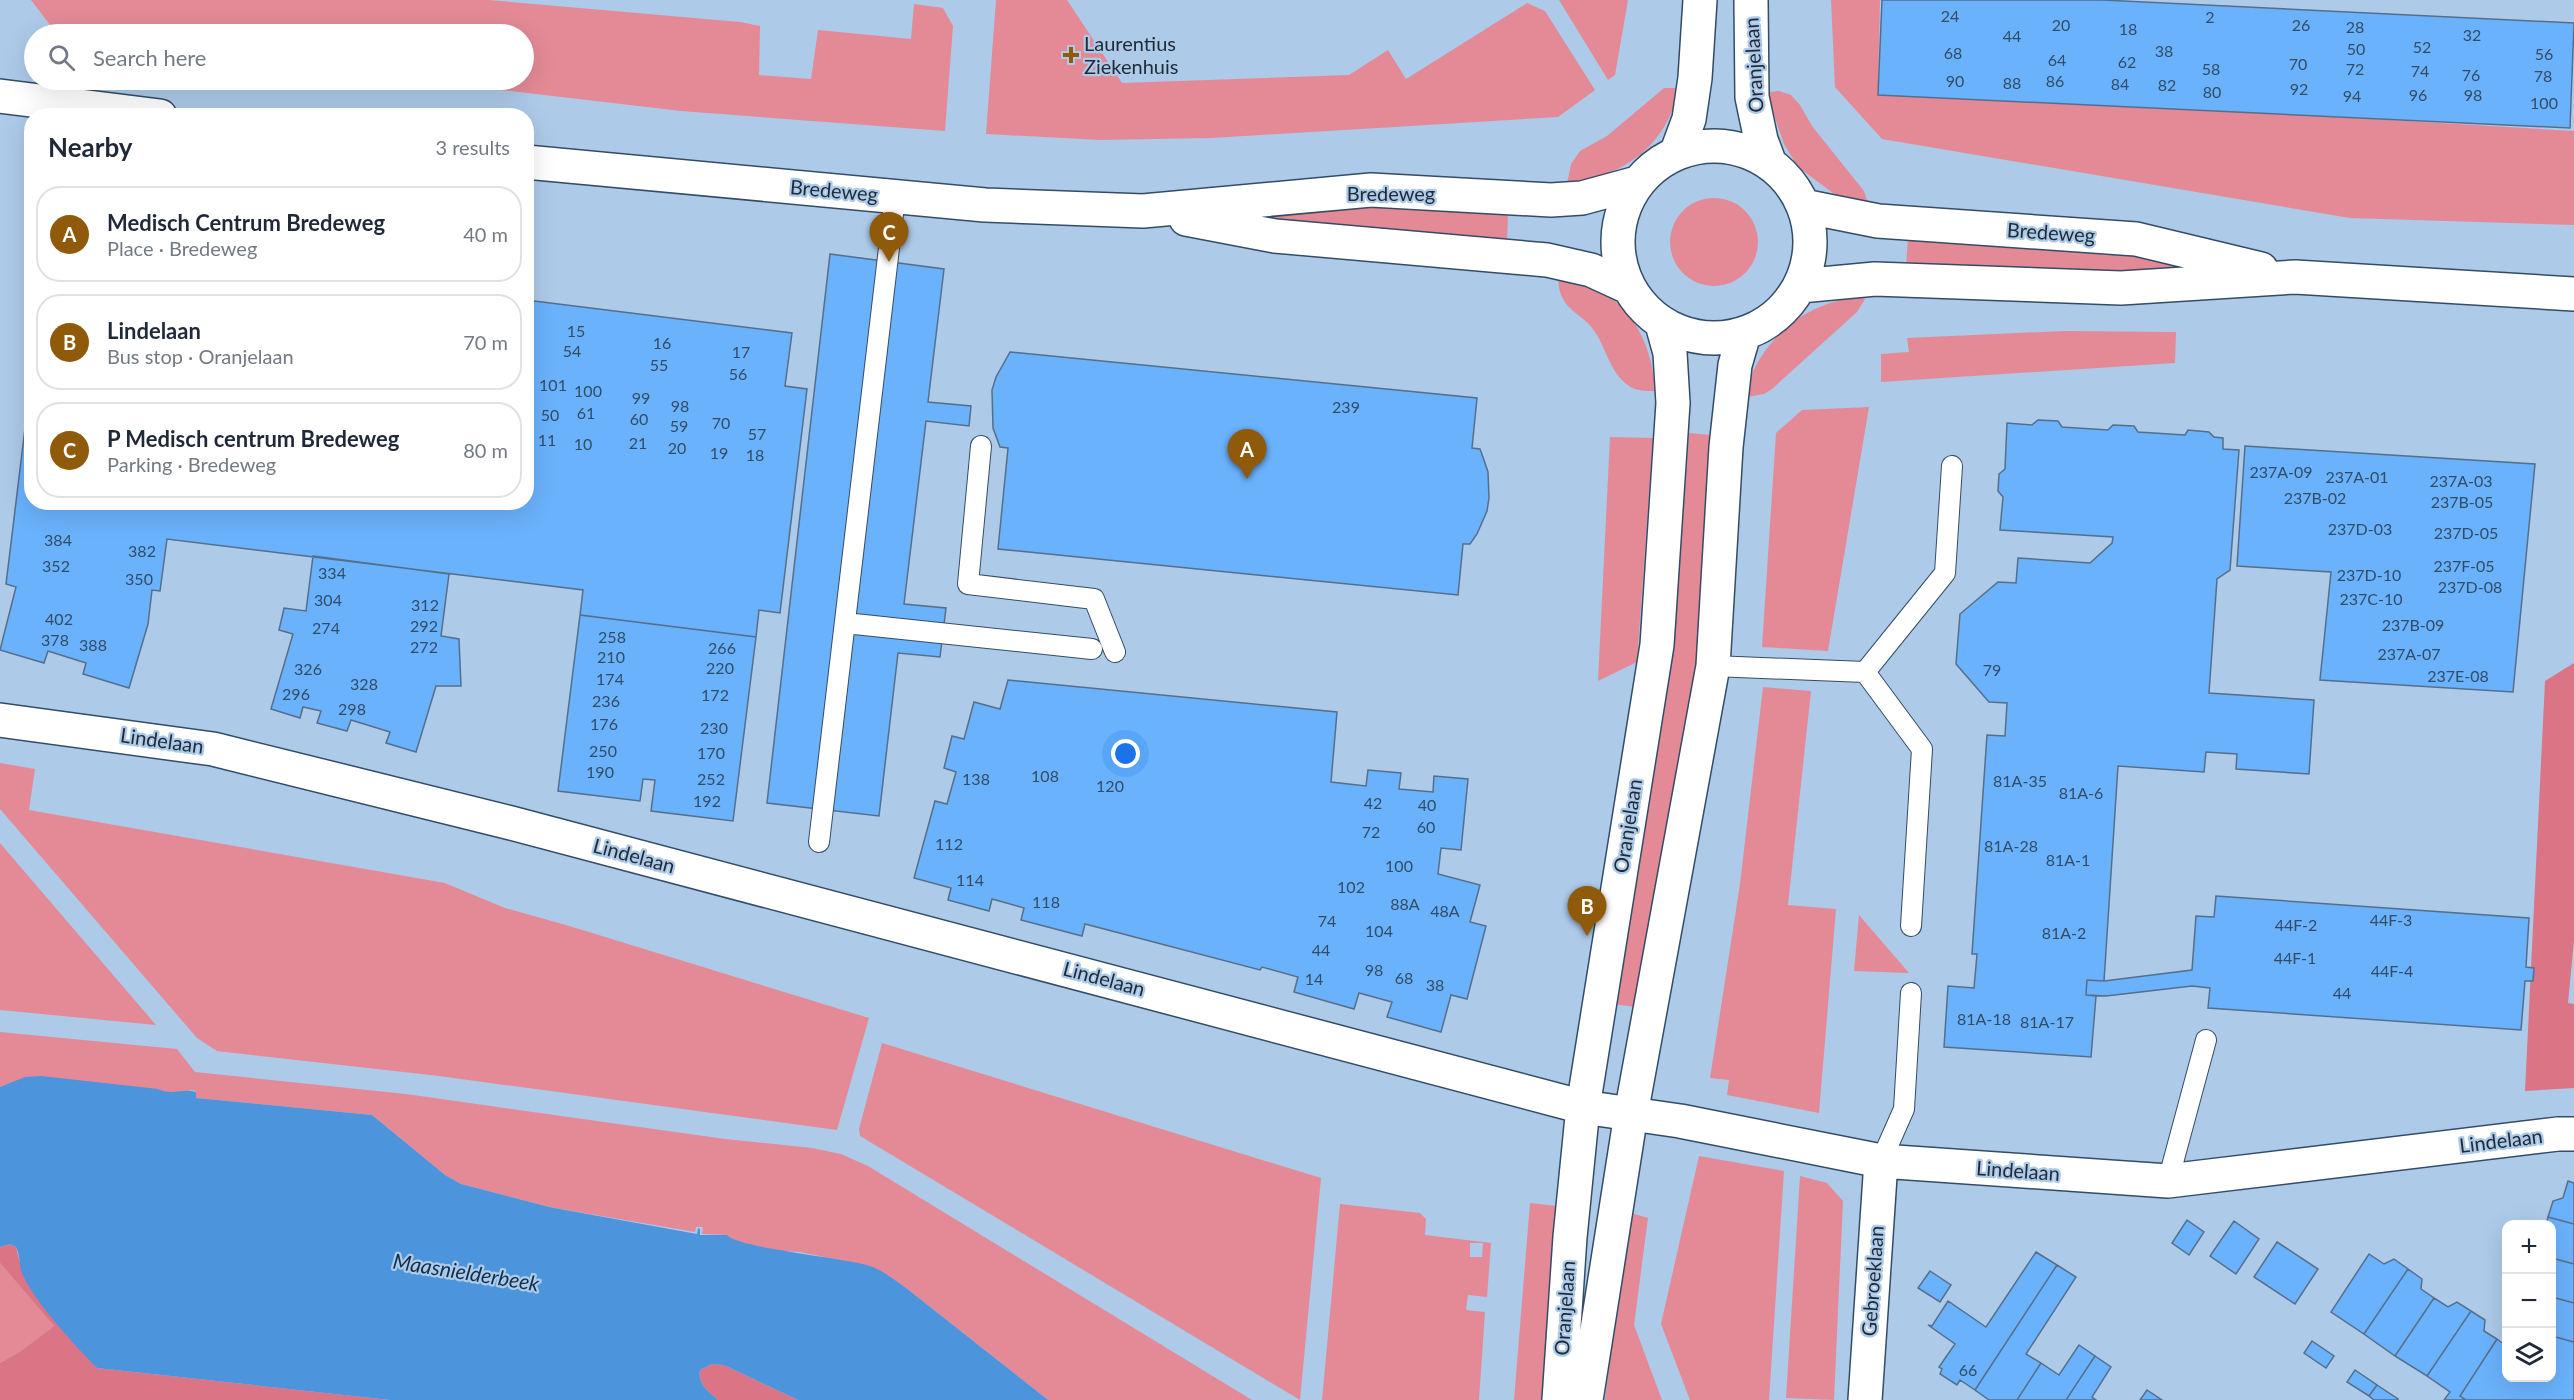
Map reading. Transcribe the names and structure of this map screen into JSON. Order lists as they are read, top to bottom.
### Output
{
  "streets": {
    "street": [
      "Oranjelaan",
      "Bredeweg",
      "Lindelaan",
      "Gebroeklaan"
    ]
  },
  "crossings": [
    ["Oranjelaan", "Bredeweg"],
    ["Oranjelaan", "Lindelaan"],
    ["Lindelaan", "Gebroeklaan"]
  ],
  "water": ["Maasnielderbeek"],
  "places": {
    "health": ["Laurentius Ziekenhuis"]
  },
  "house_numbers": [
    "24",
    "2",
    "20",
    "26",
    "28",
    "18",
    "32",
    "44",
    "52",
    "50",
    "38",
    "68",
    "56",
    "64",
    "62",
    "70",
    "58",
    "72",
    "74",
    "76",
    "78",
    "90",
    "86",
    "88",
    "84",
    "82",
    "92",
    "80",
    "96",
    "98",
    "94",
    "100",
    "15",
    "16",
    "54",
    "17",
    "55",
    "56",
    "101",
    "100",
    "99",
    "98",
    "239",
    "61",
    "50",
    "60",
    "70",
    "59",
    "57",
    "11",
    "21",
    "10",
    "20",
    "19",
    "18",
    "237A-09",
    "237A-01",
    "237A-03",
    "237B-02",
    "237B-05",
    "237D-03",
    "237D-05",
    "384",
    "382",
    "352",
    "237F-05",
    "334",
    "237D-10",
    "350",
    "237D-08",
    "237C-10",
    "304",
    "312",
    "402",
    "237B-09",
    "292",
    "274",
    "258",
    "378",
    "388",
    "272",
    "266",
    "237A-07",
    "210",
    "220",
    "326",
    "79",
    "237E-08",
    "174",
    "328",
    "296",
    "172",
    "236",
    "298",
    "176",
    "230",
    "250",
    "170",
    "190",
    "108",
    "252",
    "138",
    "81A-35",
    "120",
    "81A-6",
    "192",
    "42",
    "40",
    "60",
    "72",
    "112",
    "81A-28",
    "81A-1",
    "100",
    "114",
    "102",
    "118",
    "88A",
    "48A",
    "44F-3",
    "74",
    "44F-2",
    "104",
    "81A-2",
    "44",
    "44F-1",
    "98",
    "44F-4",
    "68",
    "14",
    "38",
    "44",
    "81A-18",
    "81A-17",
    "66"
  ],
  "page": {
    "search": "Search here",
    "heading": ["Nearby", "3 results"],
    "list": [
      {
        "mark": "A",
        "name": "Medisch Centrum Bredeweg",
        "note": "Place · Bredeweg",
        "value": "40 m"
      },
      {
        "mark": "B",
        "name": "Lindelaan",
        "note": "Bus stop · Oranjelaan",
        "value": "70 m"
      },
      {
        "mark": "C",
        "name": "P Medisch centrum Bredeweg",
        "note": "Parking · Bredeweg",
        "value": "80 m"
      }
    ],
    "pins": ["C", "A", "B"],
    "map_buttons": ["+", "−"]
  }
}
